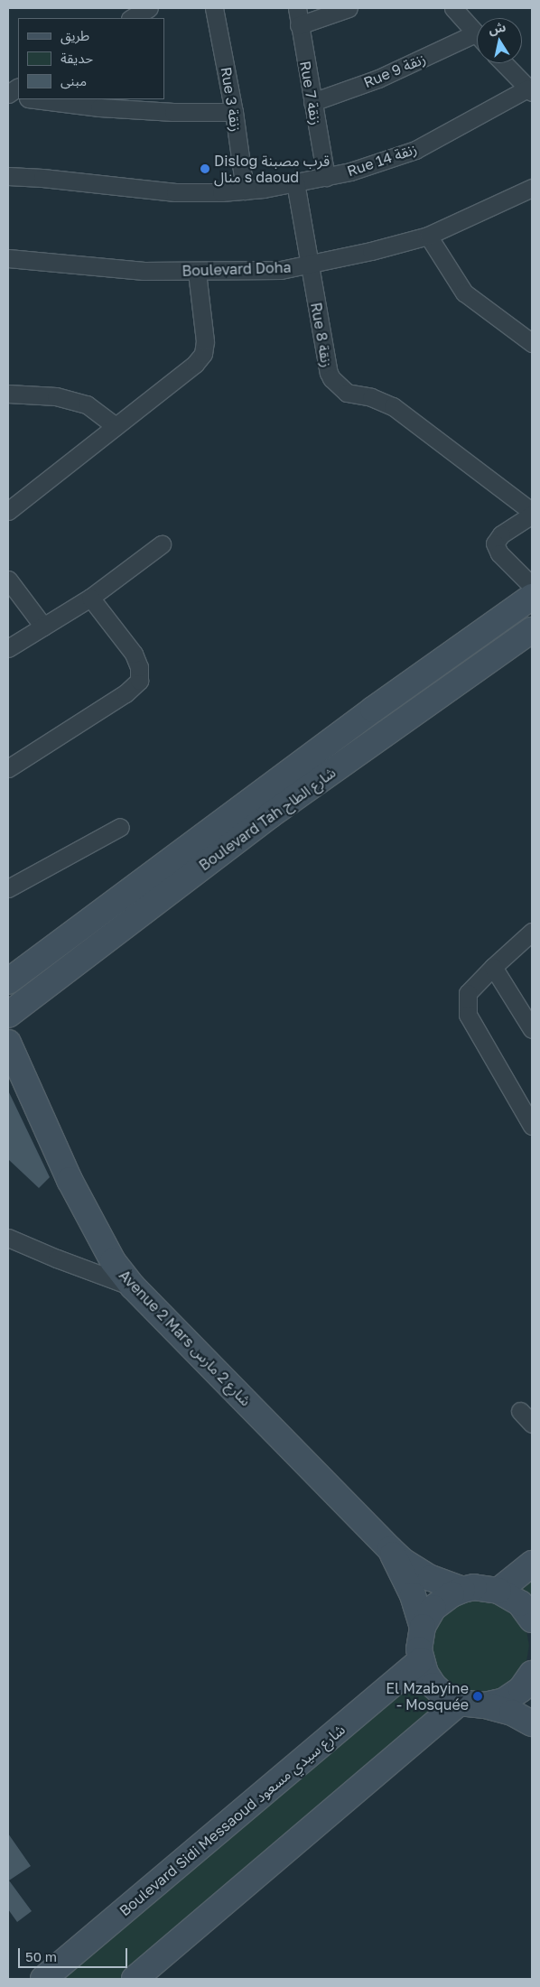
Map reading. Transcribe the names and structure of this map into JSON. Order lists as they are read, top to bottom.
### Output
{
  "streets": {
    "street": [
      "Rue 9 زنقة",
      "Rue 7 زنقة",
      "Rue 3 زنقة",
      "Rue 14 زنقة",
      "Boulevard Doha",
      "Rue 8 زنقة",
      "Boulevard Tah شارع الطاح",
      "Avenue 2 Mars شارع 2 مارس",
      "Boulevard Sidi Messaoud شارع سيدي مسعود"
    ]
  },
  "crossings": [
    ["Rue 9 زنقة", "Rue 7 زنقة"],
    ["Rue 7 زنقة", "Rue 14 زنقة"],
    ["Rue 3 زنقة", "Rue 14 زنقة"],
    ["Rue 14 زنقة", "Rue 8 زنقة"],
    ["Boulevard Doha", "Rue 8 زنقة"]
  ],
  "places": ["Dislog قرب مصبنة منال s daoud", "El Mzabyine - Mosquée"],
  "legend": ["طريق", "حديقة", "مبنى"],
  "scale_bar": "50 m",
  "north": "top"
}
